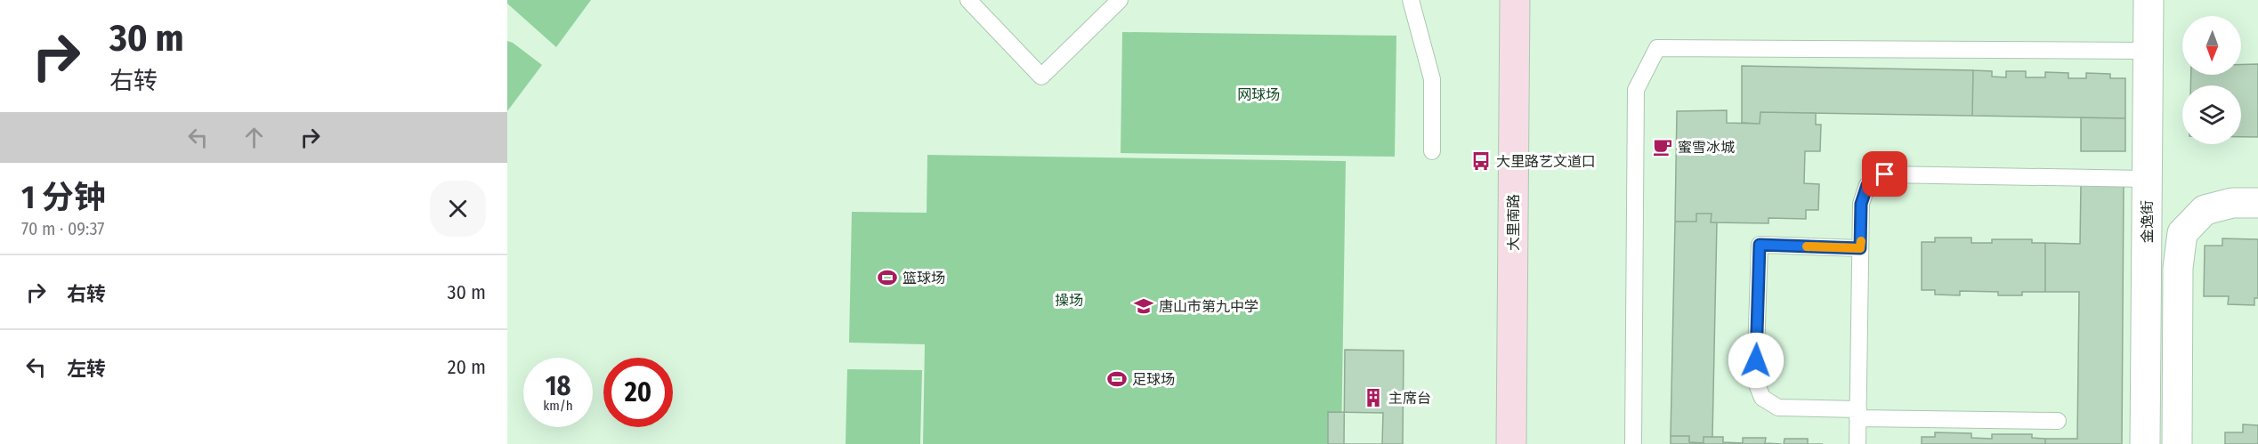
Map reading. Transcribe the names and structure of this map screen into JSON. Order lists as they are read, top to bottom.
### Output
{
  "streets": {
    "main road": ["大里南路"],
    "street": ["金逸街"]
  },
  "parks": ["网球场", "操场"],
  "places": {
    "cafe": ["蜜雪冰城"],
    "bus stop": ["大里路艺文道口"],
    "sports": ["篮球场", "足球场"],
    "school or university": ["唐山市第九中学"],
    "building": ["主席台"]
  },
  "north": "bottom",
  "page": {
    "turn": ["30 m", "右转"],
    "heading": ["1 分钟", "70 m · 09:37"],
    "list": [
      {
        "name": "右转",
        "value": "30 m"
      },
      {
        "name": "左转",
        "value": "20 m"
      }
    ],
    "speed": "18 km/h",
    "limit": "20"
  }
}
